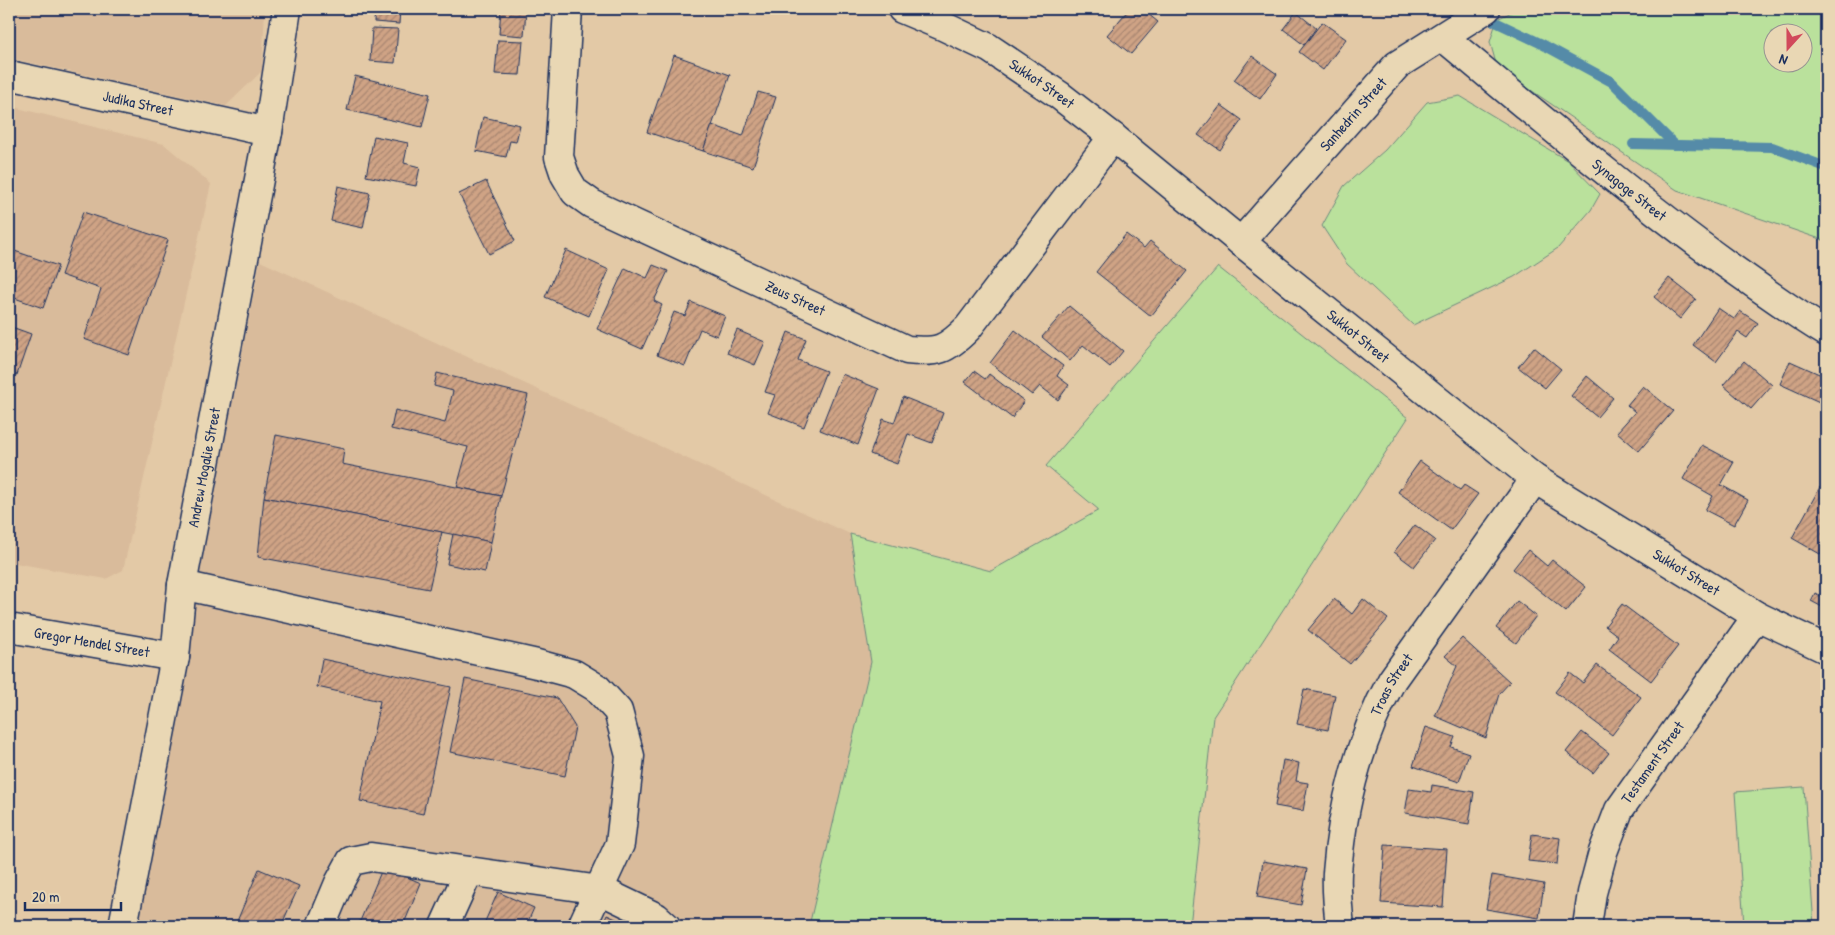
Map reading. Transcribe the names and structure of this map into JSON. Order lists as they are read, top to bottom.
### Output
{
  "streets": {
    "street": [
      "Sukkot Street",
      "Judika Street",
      "Sanhedrin Street",
      "Synagoge Street",
      "Zeus Street",
      "Andrew Mogalie Street",
      "Gregor Mendel Street",
      "Troas Street",
      "Testament Street"
    ]
  },
  "crossings": [
    ["Sukkot Street", "Sanhedrin Street"],
    ["Sukkot Street", "Zeus Street"],
    ["Sukkot Street", "Troas Street"],
    ["Sukkot Street", "Testament Street"],
    ["Judika Street", "Andrew Mogalie Street"],
    ["Sanhedrin Street", "Synagoge Street"],
    ["Andrew Mogalie Street", "Gregor Mendel Street"]
  ],
  "scale_bar": "20 m",
  "north": "bottom"
}
